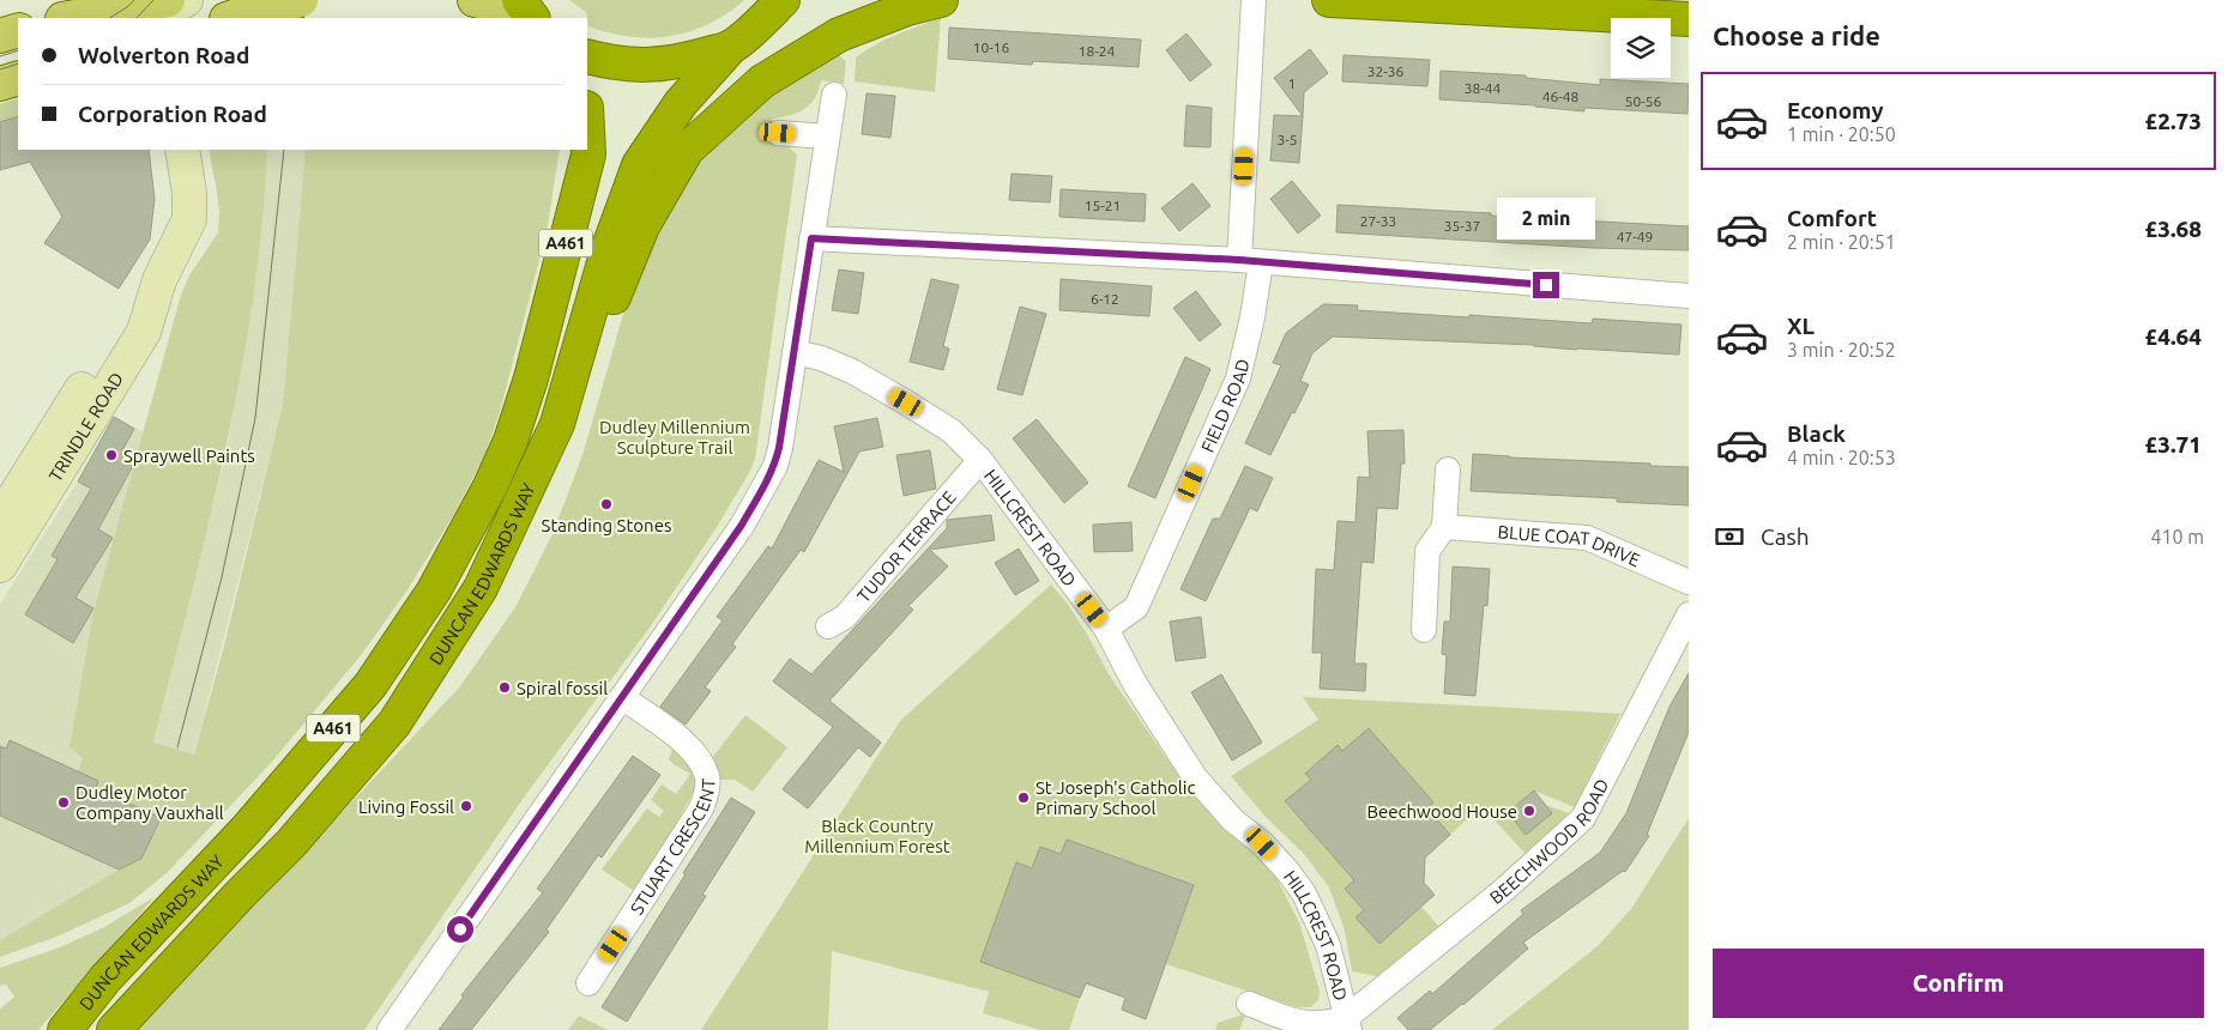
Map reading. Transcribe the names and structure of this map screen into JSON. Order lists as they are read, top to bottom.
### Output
{
  "streets": {
    "highway": ["A461", "DUNCAN EDWARDS WAY"],
    "main road": ["TRINDLE ROAD"],
    "street": [
      "FIELD ROAD",
      "HILLCREST ROAD",
      "TUDOR TERRACE",
      "BLUE COAT DRIVE",
      "BEECHWOOD ROAD",
      "STUART CRESCENT"
    ]
  },
  "crossings": [
    ["A461", "DUNCAN EDWARDS WAY"],
    ["FIELD ROAD", "HILLCREST ROAD"],
    ["HILLCREST ROAD", "TUDOR TERRACE"],
    ["HILLCREST ROAD", "BEECHWOOD ROAD"]
  ],
  "parks": ["Dudley Millennium Sculpture Trail", "Black Country Millennium Forest"],
  "places": [
    "Spraywell Paints",
    "Standing Stones",
    "Spiral fossil",
    "St Joseph's Catholic Primary School",
    "Dudley Motor Company Vauxhall",
    "Living Fossil",
    "Beechwood House"
  ],
  "house_numbers": [
    "10-16",
    "18-24",
    "32-36",
    "1",
    "38-44",
    "46-48",
    "50-56",
    "3-5",
    "15-21",
    "27-33",
    "35-37",
    "47-49",
    "6-12"
  ],
  "page": {
    "heading": "Choose a ride",
    "banner": ["Wolverton Road", "Corporation Road"],
    "list": [
      {
        "name": "Economy",
        "note": "1 min · 20:50",
        "value": "£2.73"
      },
      {
        "name": "Comfort",
        "note": "2 min · 20:51",
        "value": "£3.68"
      },
      {
        "name": "XL",
        "note": "3 min · 20:52",
        "value": "£4.64"
      },
      {
        "name": "Black",
        "note": "4 min · 20:53",
        "value": "£3.71"
      }
    ],
    "bubble": "2 min",
    "pay": ["Cash", "410 m"],
    "buttons": "Confirm"
  }
}
